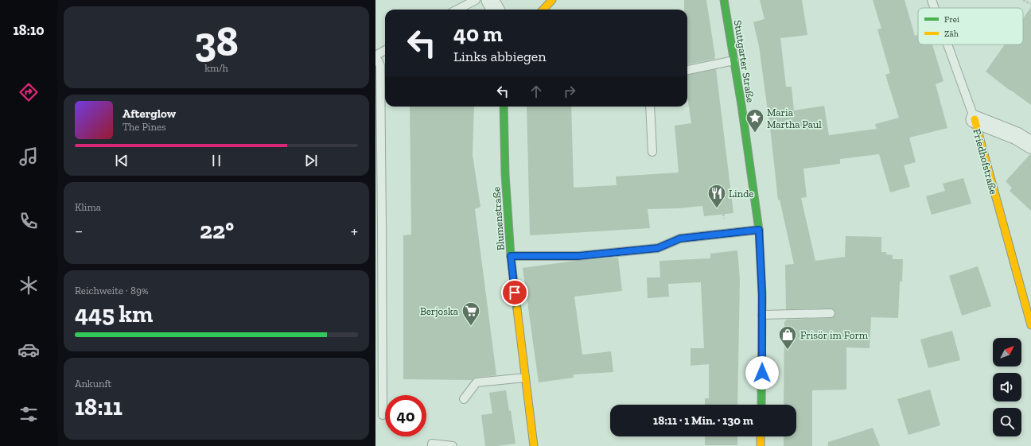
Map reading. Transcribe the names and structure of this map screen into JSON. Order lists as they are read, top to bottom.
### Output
{
  "streets": {
    "street": ["Stuttgarter Straße", "Friedhofstraße", "Blumenstraße"]
  },
  "places": {
    "place": ["Maria Martha Paul"],
    "restaurant": ["Linde"],
    "supermarket": ["Berjoska"],
    "shop": ["Frisör im Form"]
  },
  "legend": ["Frei", "Zäh"],
  "north": "top right",
  "page": {
    "tabs": "18:10",
    "tile": [
      ["38", "km/h"],
      "Klima",
      ["Reichweite · 89%", "445 km"],
      ["Ankunft", "18:11"]
    ],
    "turn": ["40 m", "Links abbiegen"],
    "song": ["Afterglow", "The Pines"],
    "heat": ["−", "22°", "+"],
    "limit": "40",
    "trip": "18:11 · 1 Min. · 130 m"
  }
}
